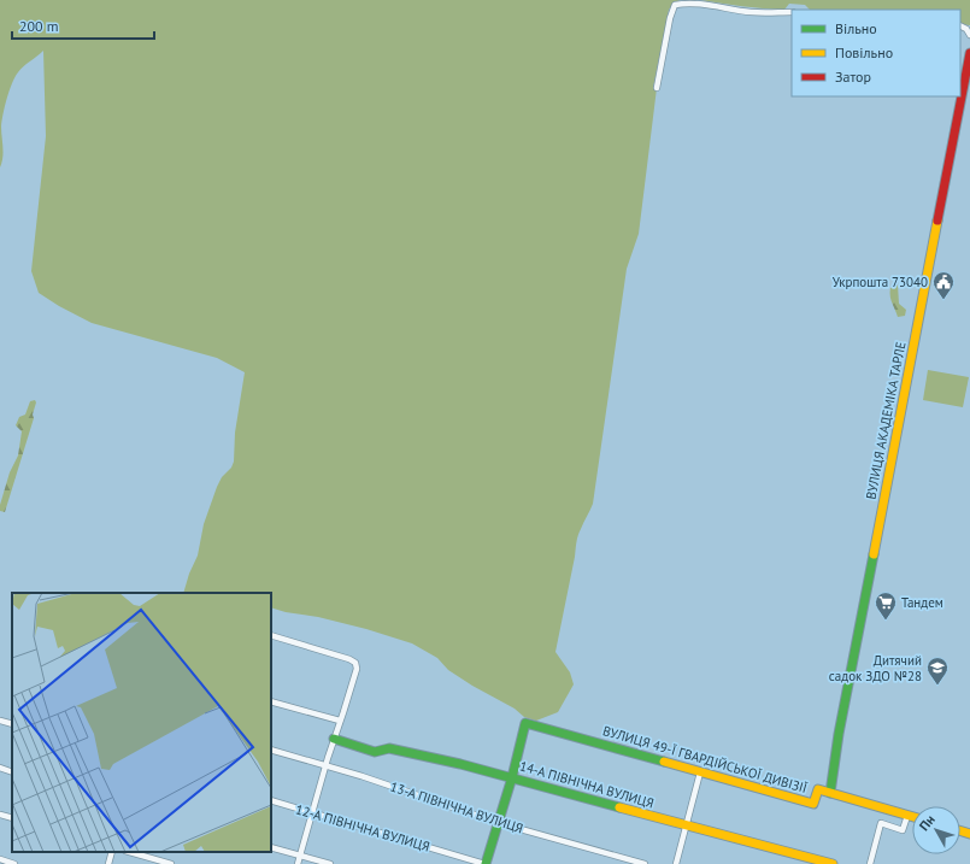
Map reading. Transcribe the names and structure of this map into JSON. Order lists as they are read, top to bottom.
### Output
{
  "streets": {
    "street": [
      "ВУЛИЦЯ АКАДЕМІКА ТАРЛЕ",
      "ВУЛИЦЯ 49-Ї ГВАРДІЙСЬКОЇ ДИВІЗІЇ",
      "14-А ПІВНІЧНА ВУЛИЦЯ",
      "13-А ПІВНІЧНА ВУЛИЦЯ",
      "12-А ПІВНІЧНА ВУЛИЦЯ"
    ]
  },
  "crossings": [
    ["ВУЛИЦЯ АКАДЕМІКА ТАРЛЕ", "ВУЛИЦЯ 49-Ї ГВАРДІЙСЬКОЇ ДИВІЗІЇ"],
    ["ВУЛИЦЯ 49-Ї ГВАРДІЙСЬКОЇ ДИВІЗІЇ", "14-А ПІВНІЧНА ВУЛИЦЯ"]
  ],
  "places": {
    "public building": ["Укрпошта 73040"],
    "supermarket": ["Тандем"],
    "school or university": ["Дитячий садок ЗДО №28"]
  },
  "legend": ["Вільно", "Повільно", "Затор"],
  "scale_bar": "200 m",
  "north": "top left"
}
